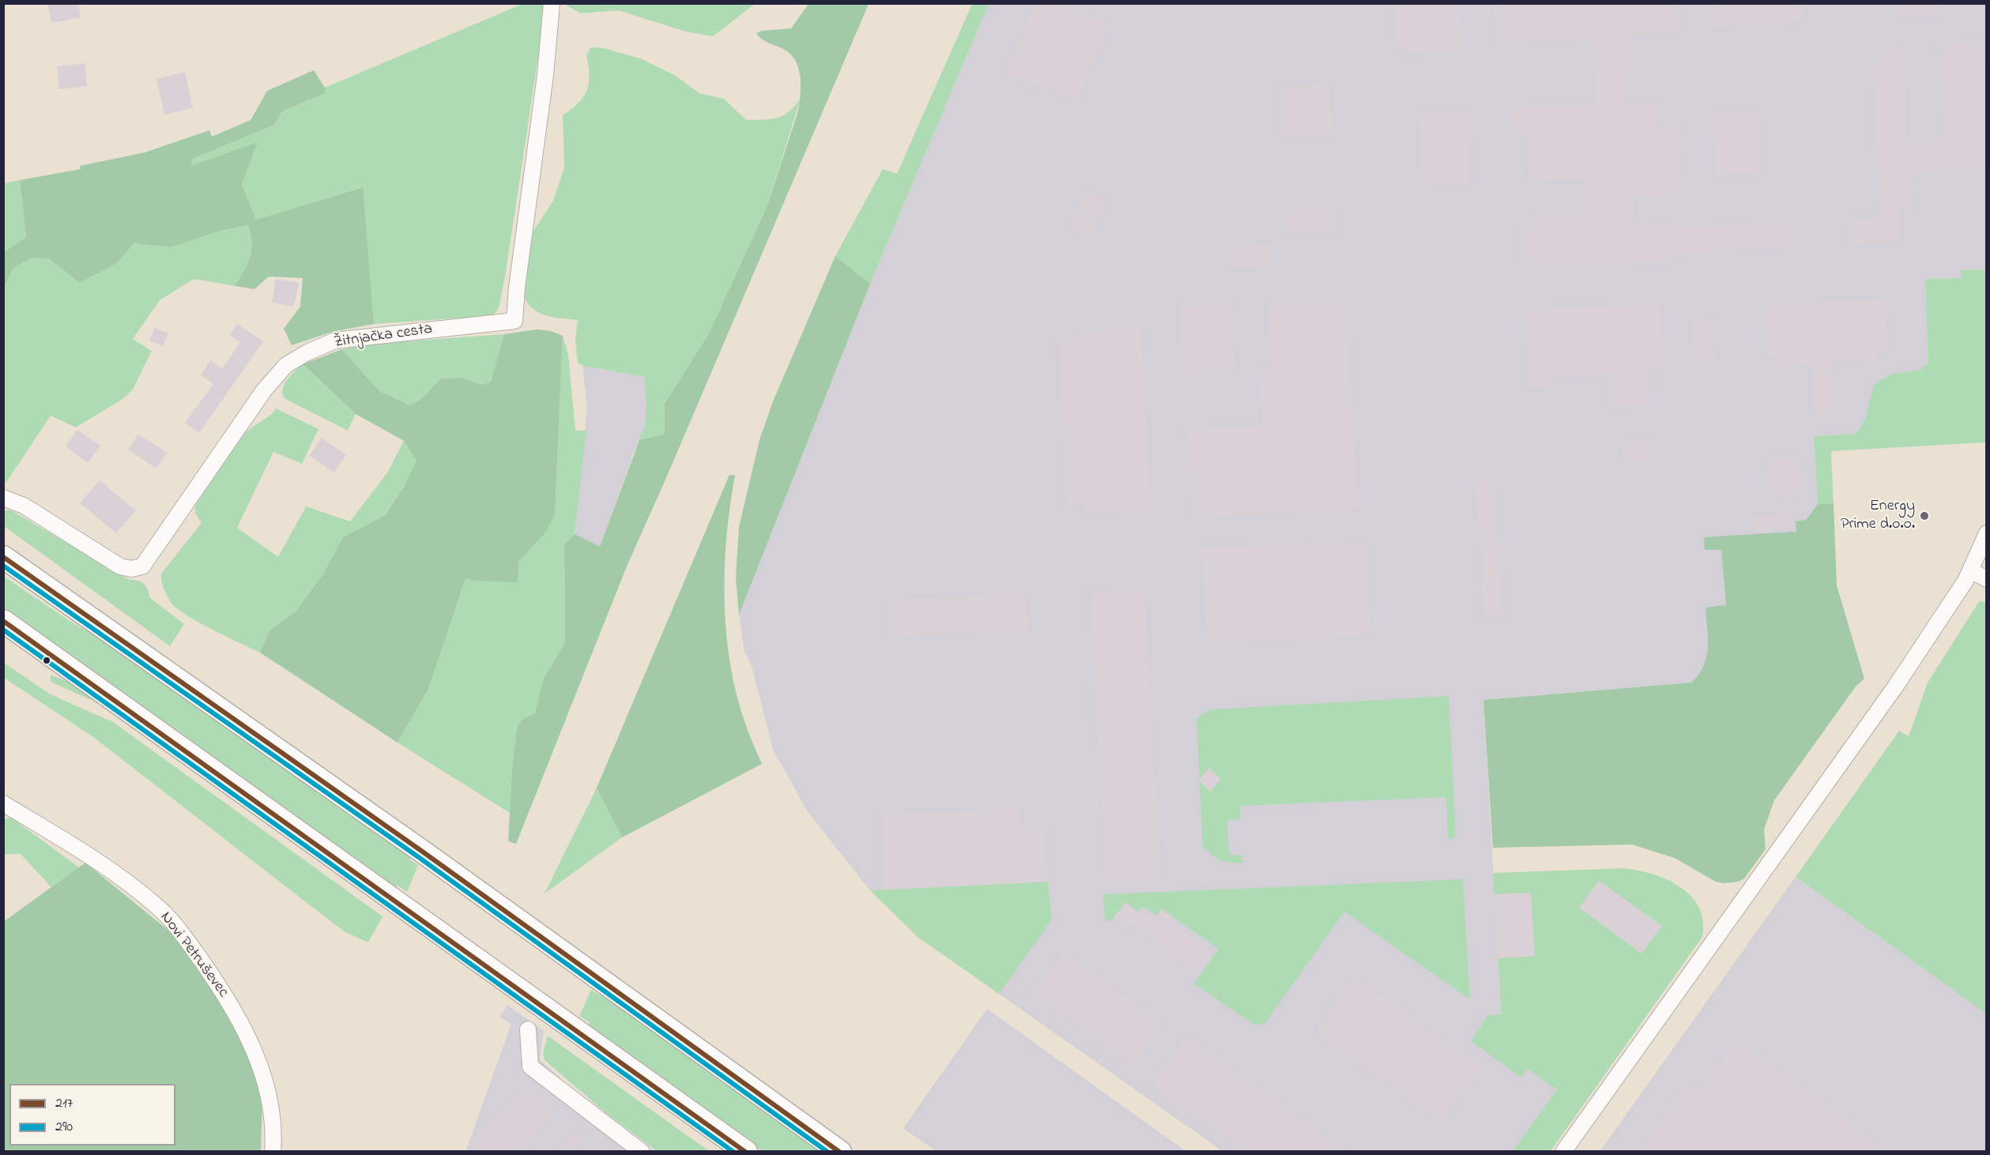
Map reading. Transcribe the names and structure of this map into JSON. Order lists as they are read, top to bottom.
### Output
{
  "streets": {
    "street": ["Žitnjačka cesta", "Novi Petruševec"]
  },
  "places": ["Energy Prime d.o.o."],
  "lines": ["transit line 217", "transit line 290"],
  "legend": ["217", "290"]
}
